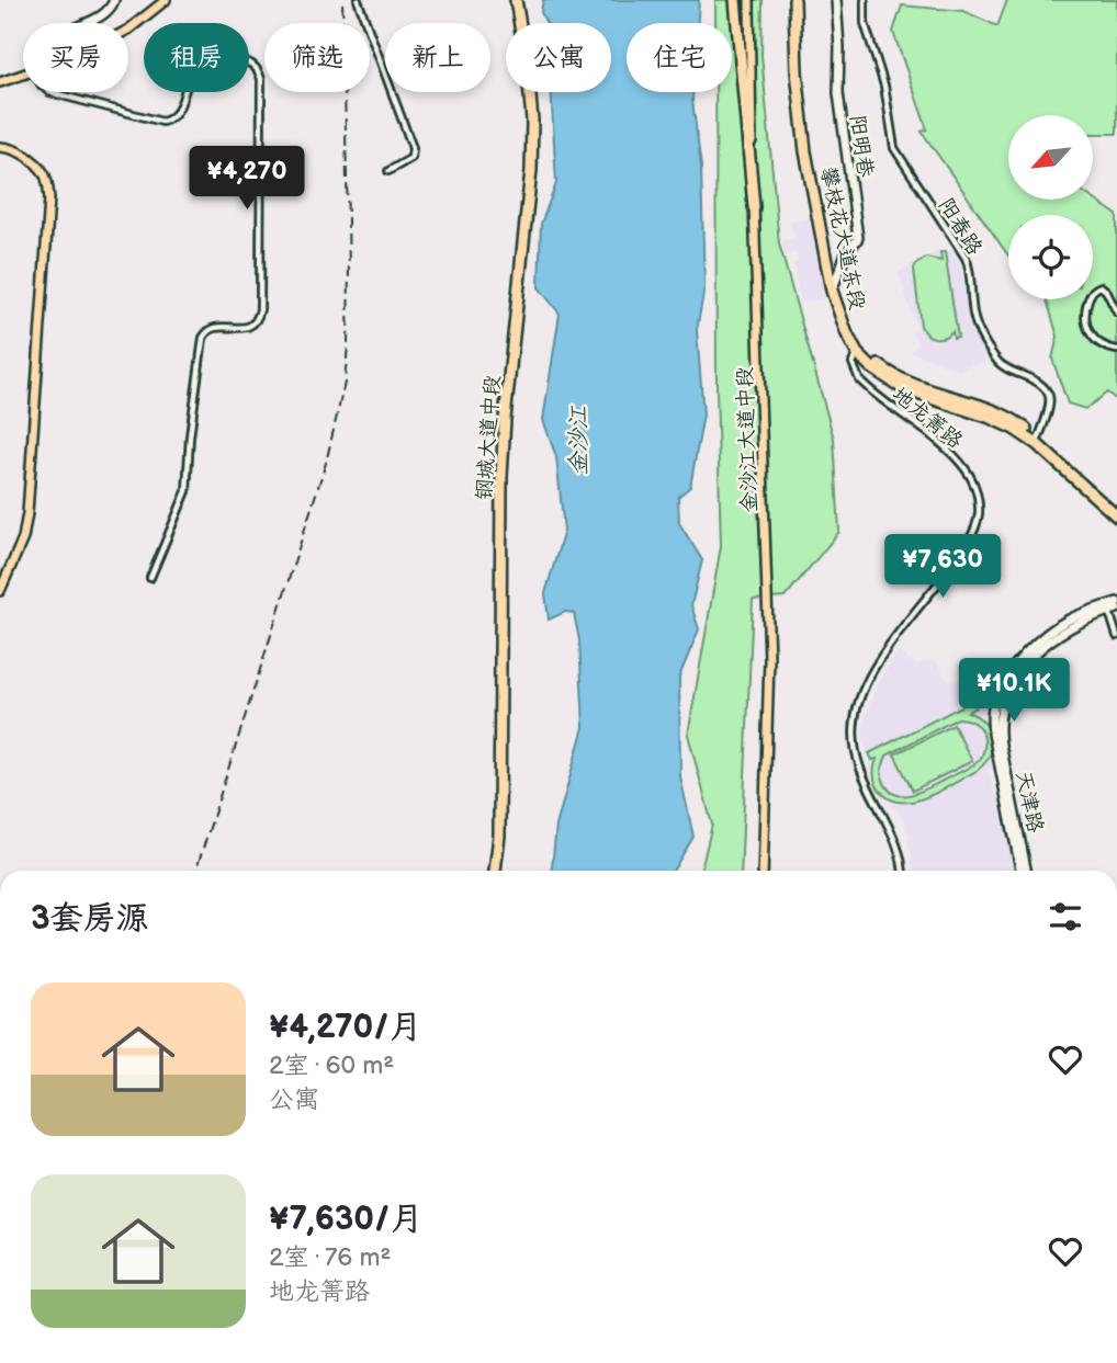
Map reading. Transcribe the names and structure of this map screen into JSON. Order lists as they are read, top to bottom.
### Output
{
  "streets": {
    "highway": ["攀枝花大道东段", "钢城大道中段"],
    "main road": ["阳明巷", "金沙江大道中段", "天津路"],
    "street": ["阳春路", "地龙箐路"]
  },
  "crossings": [
    ["阳明巷", "攀枝花大道东段"],
    ["阳春路", "攀枝花大道东段"],
    ["攀枝花大道东段", "地龙箐路"]
  ],
  "water": ["金沙江"],
  "north": "bottom left",
  "page": {
    "chip": [
      "买房",
      "租房",
      "筛选",
      "新上",
      "公寓",
      "住宅"
    ],
    "price": ["¥4,270", "¥7,630", "¥10.1K"],
    "heading": "3套房源",
    "list": [
      {
        "name": "¥4,270/月",
        "note": "2室 · 60 m² · 公寓"
      },
      {
        "name": "¥7,630/月",
        "note": "2室 · 76 m² · 地龙箐路"
      }
    ]
  }
}
